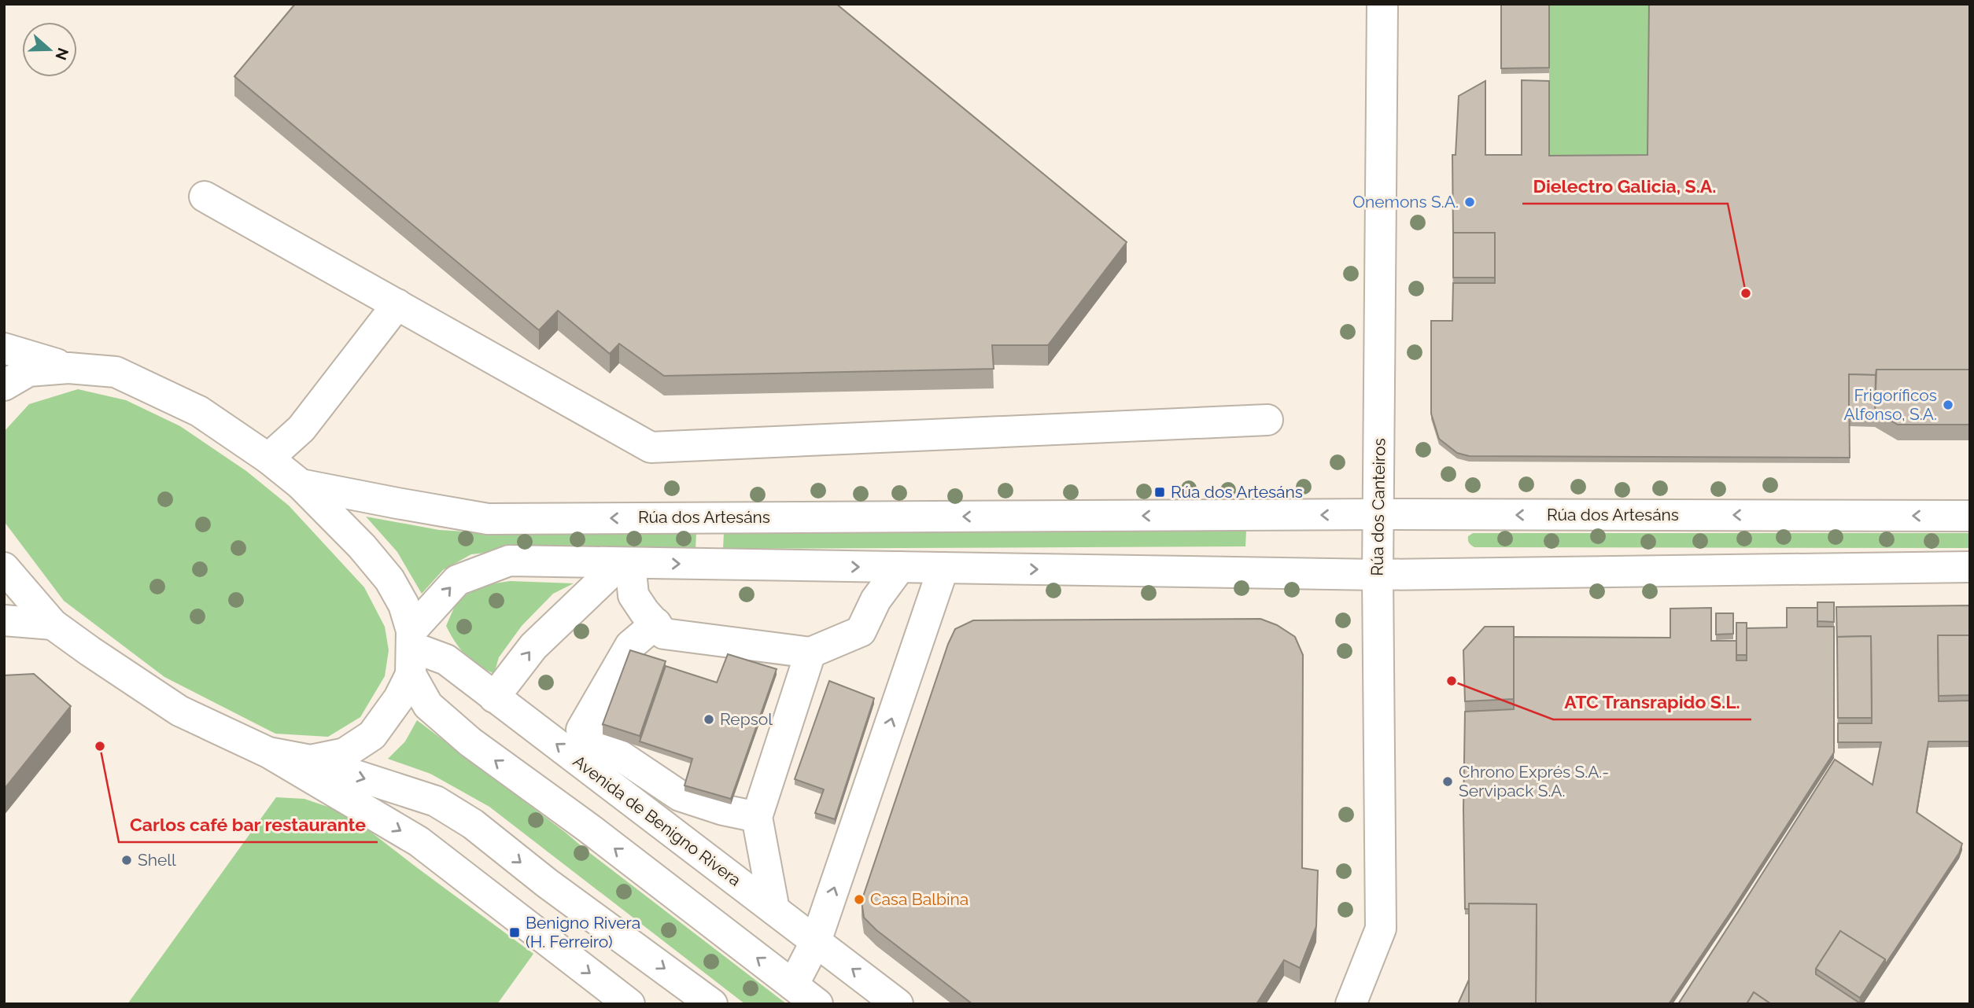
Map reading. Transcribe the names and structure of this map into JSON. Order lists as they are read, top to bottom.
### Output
{
  "streets": {
    "street": ["Rúa dos Canteiros", "Rúa dos Artesáns", "Avenida de Benigno Rivera"]
  },
  "crossings": [
    ["Rúa dos Canteiros", "Rúa dos Artesáns"]
  ],
  "places": {
    "other": [
      "Onemons S.A.",
      "Dielectro Galicia, S.A.",
      "Frigoríficos Alfonso, S.A.",
      "ATC Transrapido S.L.",
      "Repsol",
      "Carlos café bar restaurante",
      "Chrono Exprés S.A.- Servipack S.A.",
      "Shell",
      "Casa Balbina"
    ],
    "transit": ["Rúa dos Artesáns", "Benigno Rivera (H. Ferreiro)"]
  },
  "north": "right"
}
